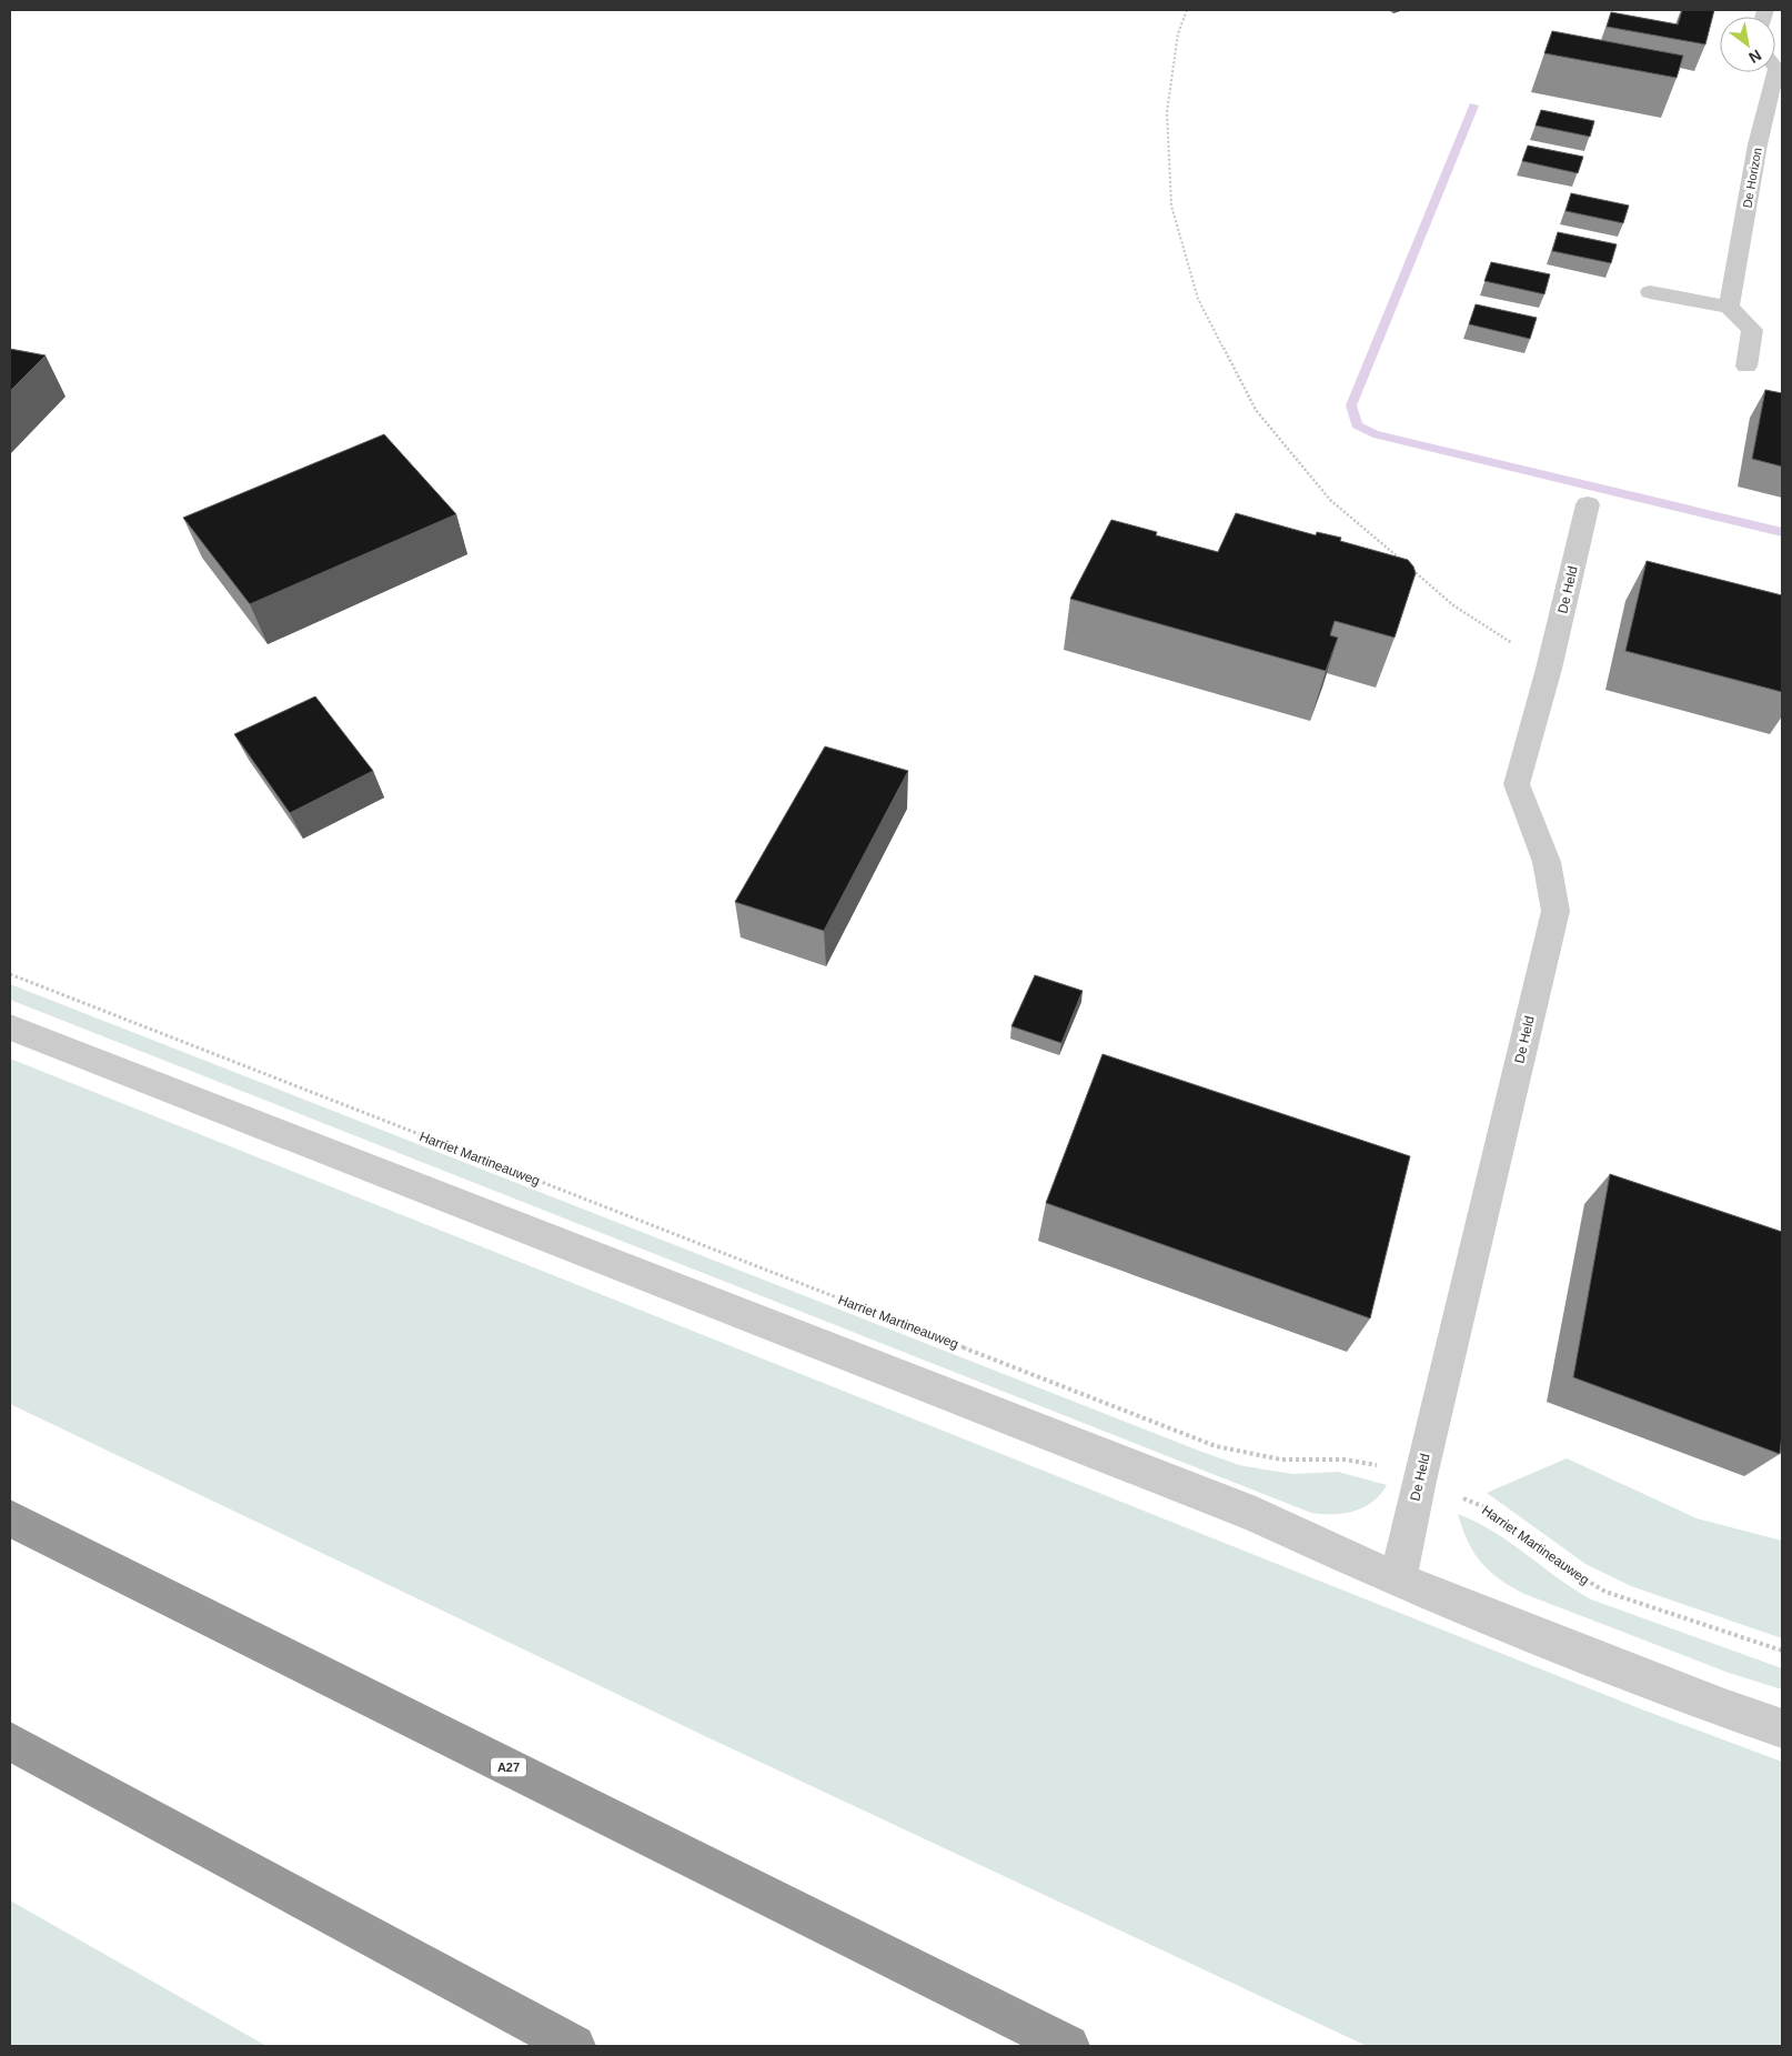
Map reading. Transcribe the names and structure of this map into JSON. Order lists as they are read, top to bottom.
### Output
{
  "streets": {
    "highway": ["A27"],
    "street": ["De Horizon", "De Held"],
    "path": ["Harriet Martineauweg"]
  },
  "crossings": [
    ["De Held", "Harriet Martineauweg"]
  ],
  "north": "bottom right"
}
